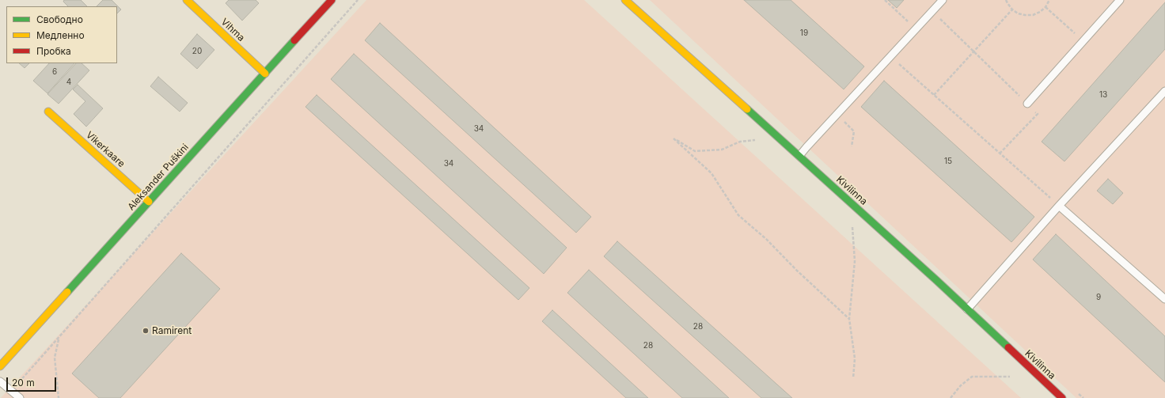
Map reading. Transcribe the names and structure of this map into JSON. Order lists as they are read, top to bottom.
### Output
{
  "streets": {
    "street": [
      "Vihma",
      "Vikerkaare",
      "Aleksander Puškini",
      "Kivilinna"
    ]
  },
  "crossings": [
    ["Vihma", "Aleksander Puškini"],
    ["Vikerkaare", "Aleksander Puškini"]
  ],
  "places": ["Ramirent"],
  "house_numbers": [
    "19",
    "20",
    "6",
    "4",
    "13",
    "34",
    "15",
    "34",
    "9",
    "28",
    "28"
  ],
  "legend": ["Свободно", "Медленно", "Пробка"],
  "scale_bar": "20 m"
}
